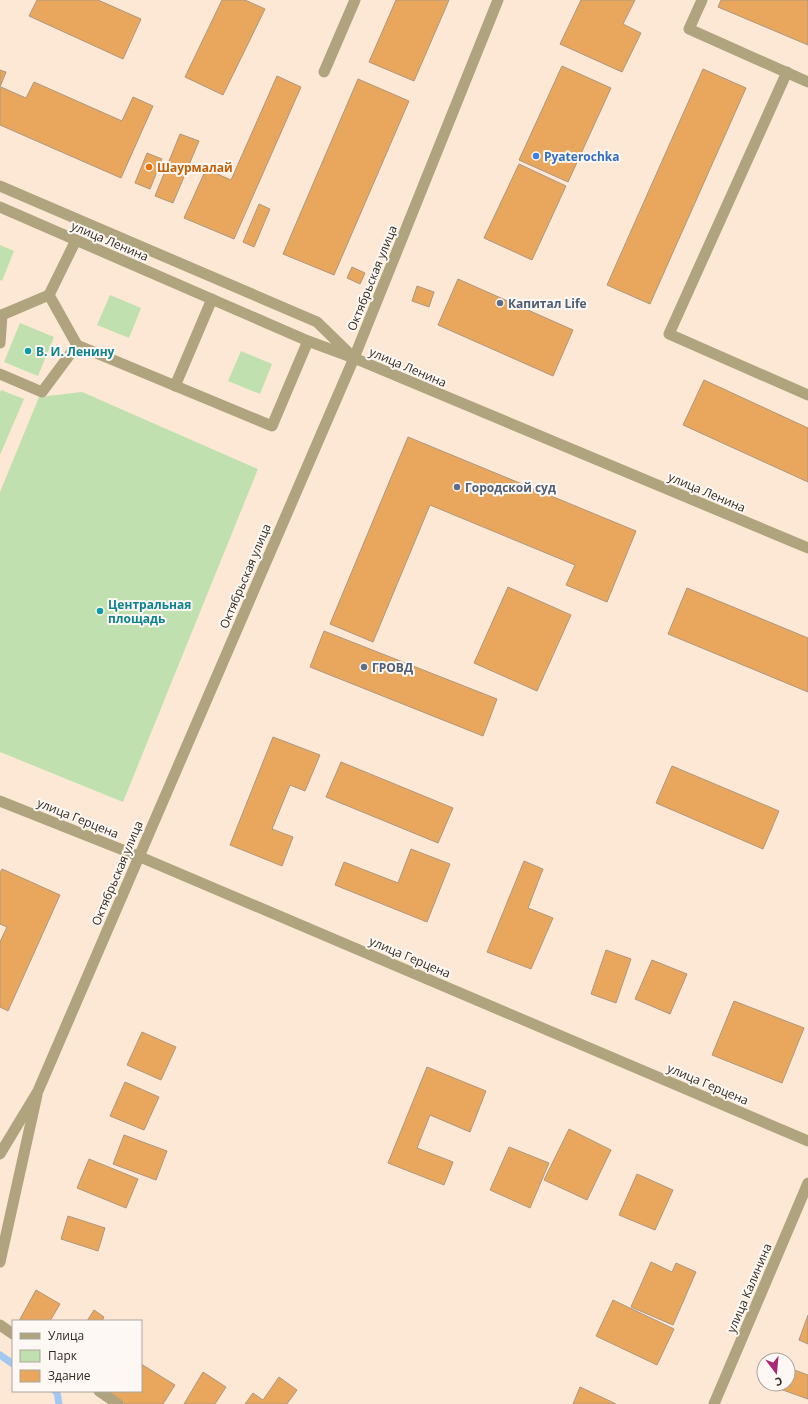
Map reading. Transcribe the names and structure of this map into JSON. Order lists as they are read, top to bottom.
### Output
{
  "streets": {
    "street": [
      "улица Ленина",
      "Октябрьская улица",
      "улица Герцена",
      "улица Калинина"
    ]
  },
  "crossings": [
    ["улица Ленина", "Октябрьская улица"],
    ["Октябрьская улица", "улица Герцена"]
  ],
  "places": [
    "Pyaterochka",
    "Шаурмалай",
    "Капитал Life",
    "В. И. Ленину",
    "Городской суд",
    "Центральная площадь",
    "ГРОВД"
  ],
  "legend": ["Улица", "Парк", "Здание"],
  "north": "bottom"
}
